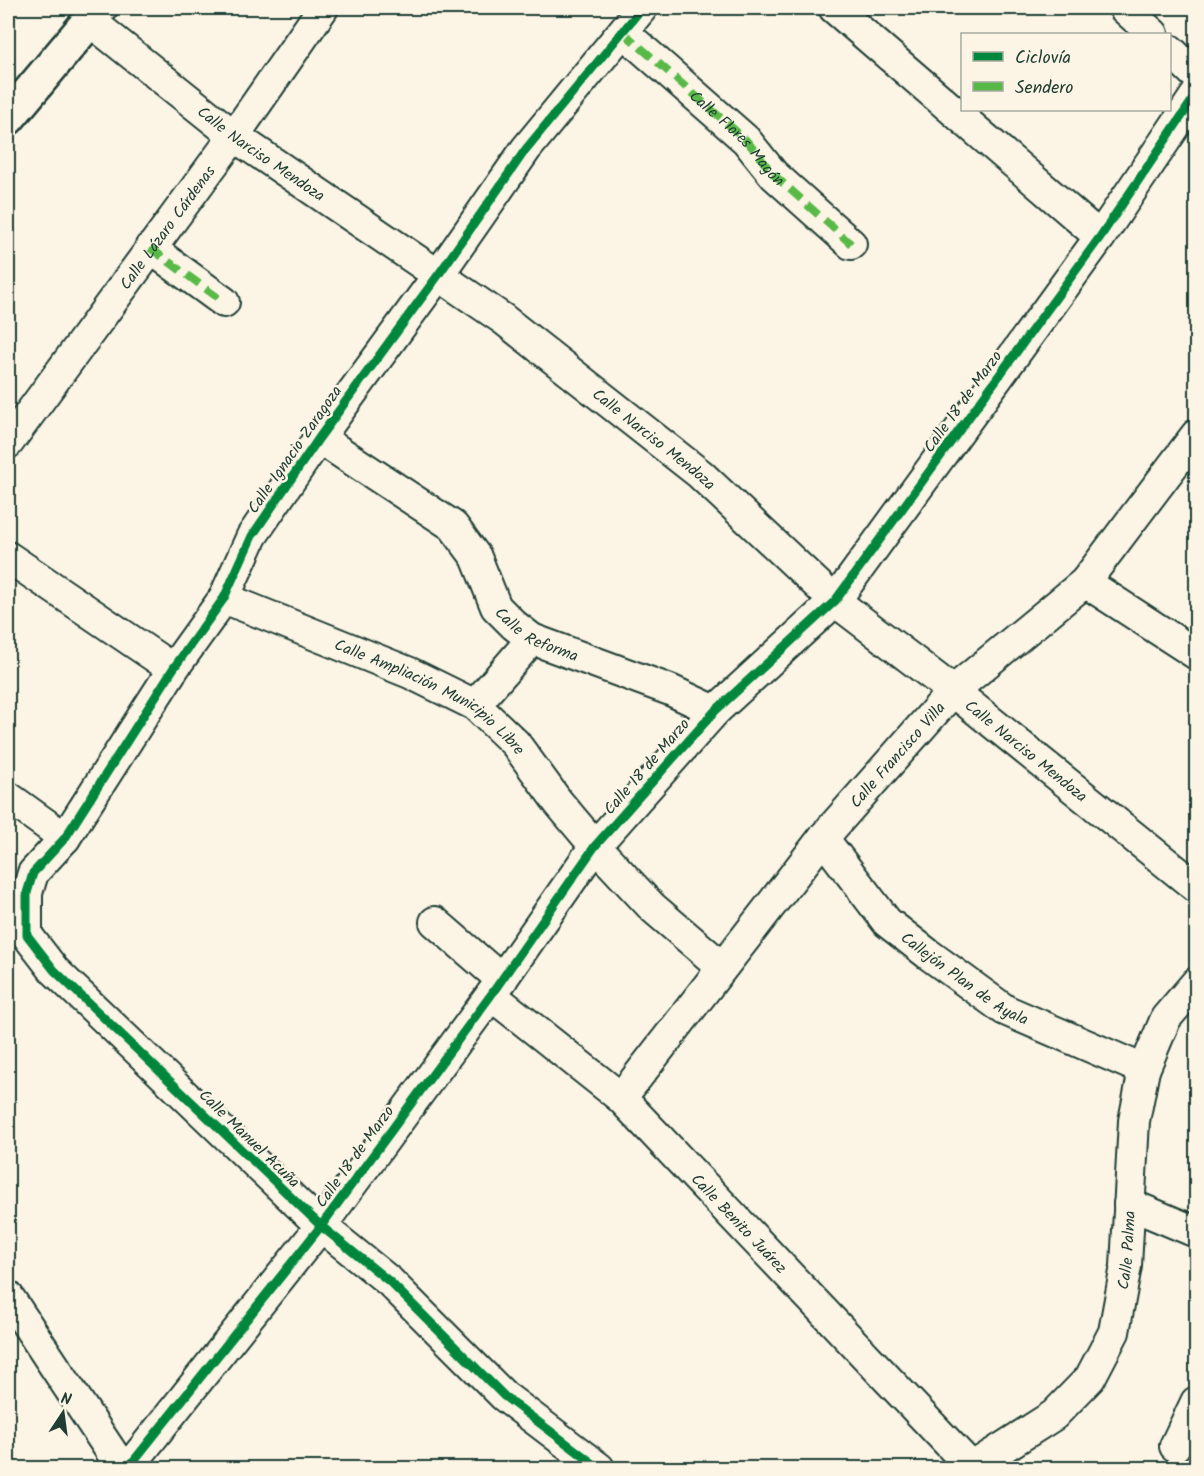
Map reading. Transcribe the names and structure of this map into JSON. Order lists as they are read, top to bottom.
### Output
{
  "streets": {
    "street": [
      "Calle Flores Magón",
      "Calle Narciso Mendoza",
      "Calle Lázaro Cárdenas",
      "Calle 18 de Marzo",
      "Calle Ignacio Zaragoza",
      "Calle Reforma",
      "Calle Ampliación Municipio Libre",
      "Calle Francisco Villa",
      "Callejón Plan de Ayala",
      "Calle Manuel Acuña",
      "Calle Benito Juárez",
      "Calle Palma"
    ]
  },
  "crossings": [
    ["Calle Flores Magón", "Calle Ignacio Zaragoza"],
    ["Calle Narciso Mendoza", "Calle Lázaro Cárdenas"],
    ["Calle Narciso Mendoza", "Calle 18 de Marzo"],
    ["Calle Narciso Mendoza", "Calle Ignacio Zaragoza"],
    ["Calle Narciso Mendoza", "Calle Francisco Villa"],
    ["Calle 18 de Marzo", "Calle Reforma"],
    ["Calle 18 de Marzo", "Calle Ampliación Municipio Libre"],
    ["Calle 18 de Marzo", "Calle Manuel Acuña"],
    ["Calle 18 de Marzo", "Calle Benito Juárez"],
    ["Calle Ignacio Zaragoza", "Calle Reforma"],
    ["Calle Ignacio Zaragoza", "Calle Ampliación Municipio Libre"],
    ["Calle Ignacio Zaragoza", "Calle Manuel Acuña"],
    ["Calle Ampliación Municipio Libre", "Calle Francisco Villa"],
    ["Calle Francisco Villa", "Callejón Plan de Ayala"],
    ["Calle Francisco Villa", "Calle Benito Juárez"],
    ["Callejón Plan de Ayala", "Calle Palma"],
    ["Calle Benito Juárez", "Calle Palma"]
  ],
  "legend": ["Ciclovía", "Sendero"],
  "north": "top"
}
